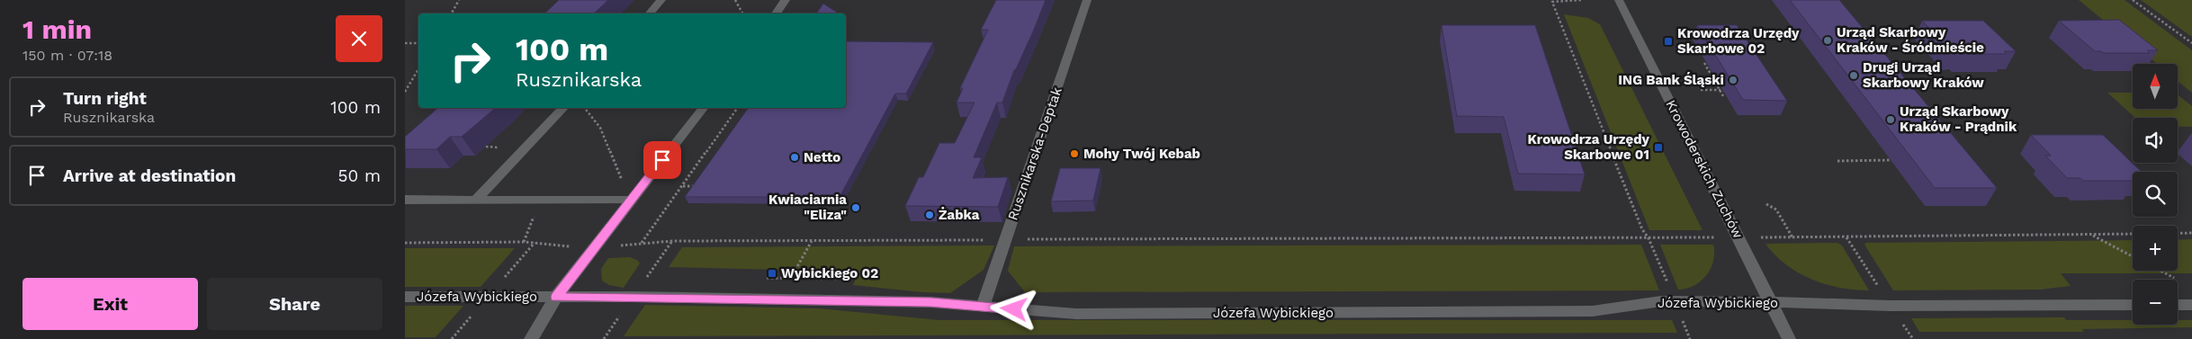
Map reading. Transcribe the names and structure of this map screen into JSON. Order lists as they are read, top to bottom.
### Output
{
  "streets": {
    "street": ["Rusznikarska-Deptak", "Krowoderskich Zuchów", "Józefa Wybickiego"]
  },
  "crossings": [
    ["Rusznikarska-Deptak", "Józefa Wybickiego"],
    ["Krowoderskich Zuchów", "Józefa Wybickiego"]
  ],
  "places": {
    "other": [
      "Urząd Skarbowy Kraków - Śródmieście",
      "Drugi Urząd Skarbowy Kraków",
      "ING Bank Śląski",
      "Urząd Skarbowy Kraków - Prądnik",
      "Mohy Twój Kebab",
      "Netto",
      "Kwiaciarnia \"Eliza\"",
      "Żabka"
    ],
    "transit": ["Krowodrza Urzędy Skarbowe 02", "Krowodrza Urzędy Skarbowe 01", "Wybickiego 02"]
  },
  "north": "top",
  "page": {
    "heading": ["1 min", "150 m · 07:18"],
    "turn": ["100 m", "Rusznikarska"],
    "map_buttons": ["+", "−"],
    "list": [
      {
        "name": "Turn right",
        "note": "Rusznikarska",
        "value": "100 m"
      },
      {
        "name": "Arrive at destination",
        "value": "50 m"
      }
    ],
    "buttons": ["Exit", "Share"]
  }
}
